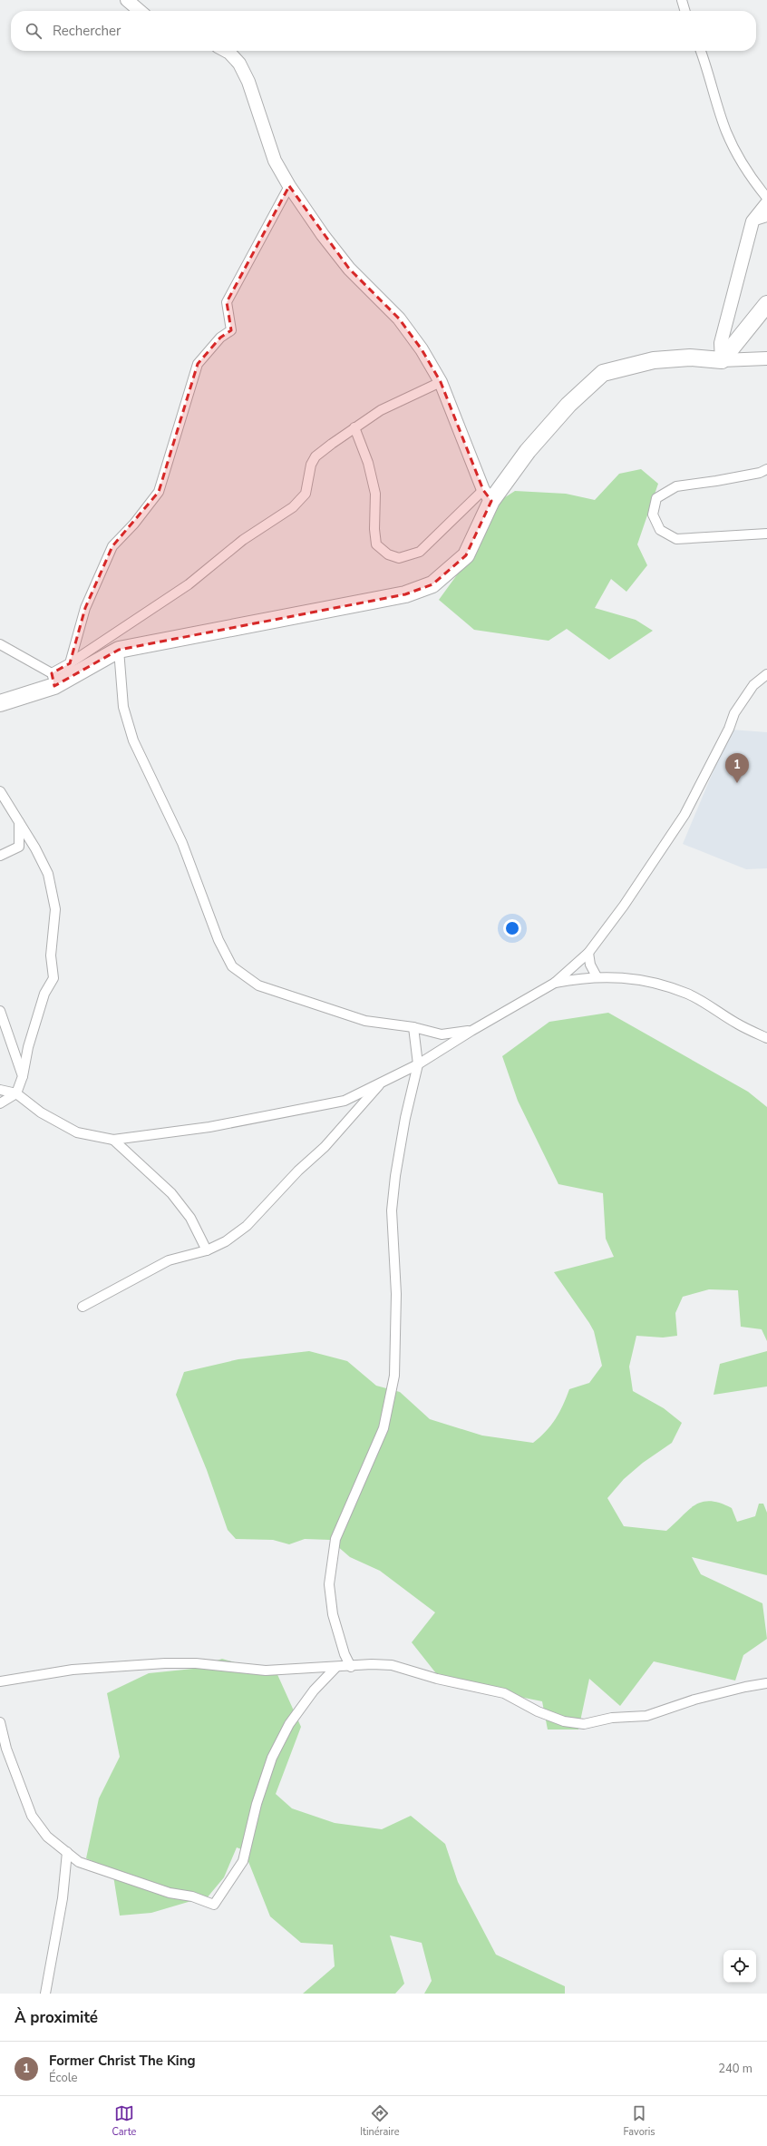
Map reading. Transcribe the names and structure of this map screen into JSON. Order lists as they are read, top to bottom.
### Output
{
  "page": {
    "search": "Rechercher",
    "pins": "1",
    "heading": "À proximité",
    "list": [
      {
        "mark": "1",
        "name": "Former Christ The King",
        "note": "École",
        "value": "240 m"
      }
    ],
    "nav": ["Carte", "Itinéraire", "Favoris"]
  }
}
